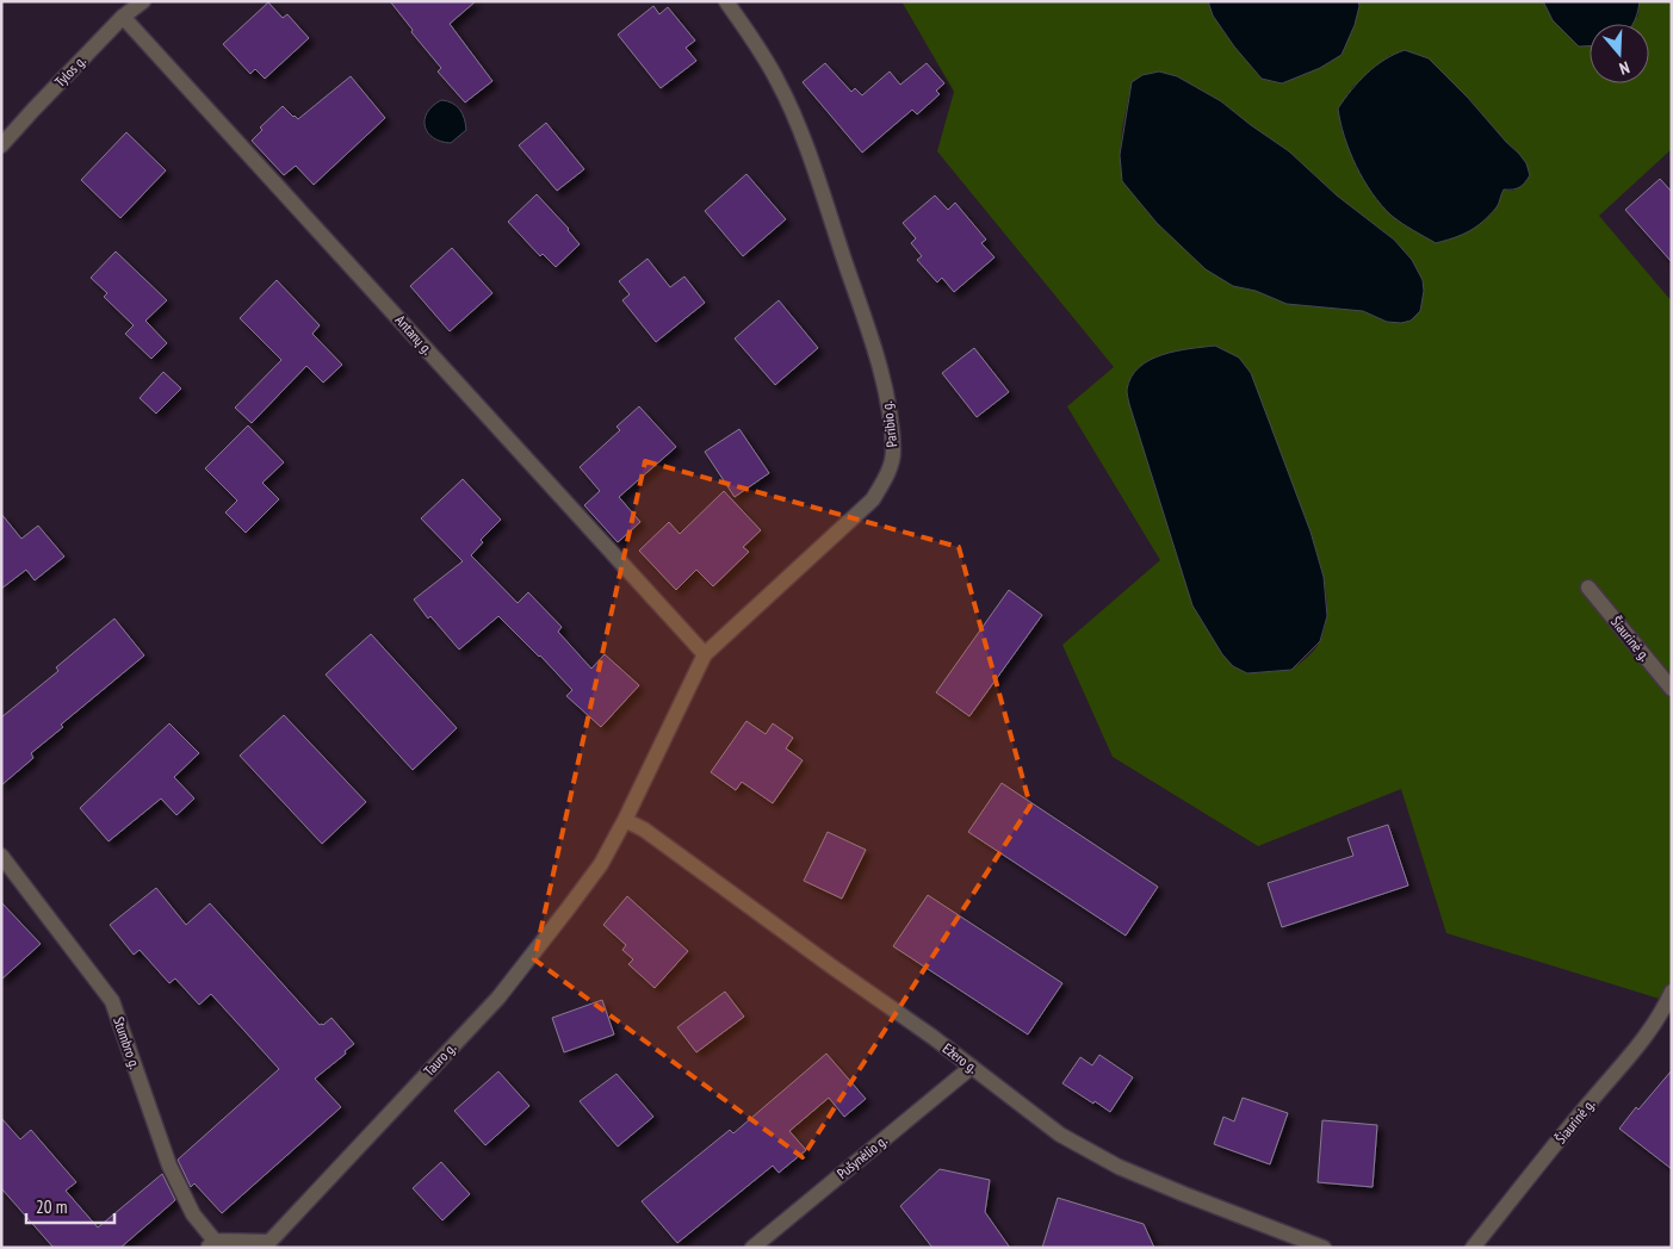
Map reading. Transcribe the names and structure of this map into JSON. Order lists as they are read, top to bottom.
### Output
{
  "streets": {
    "street": [
      "Tylos g.",
      "Antanų g.",
      "Paribio g.",
      "Šiaurinė g.",
      "Stumbro g.",
      "Ežero g.",
      "Tauro g.",
      "Pušynėlio g."
    ]
  },
  "crossings": [
    ["Tylos g.", "Antanų g."],
    ["Antanų g.", "Paribio g."],
    ["Paribio g.", "Ežero g."],
    ["Paribio g.", "Tauro g."],
    ["Stumbro g.", "Tauro g."],
    ["Ežero g.", "Tauro g."],
    ["Ežero g.", "Pušynėlio g."]
  ],
  "scale_bar": "20 m",
  "north": "bottom"
}
